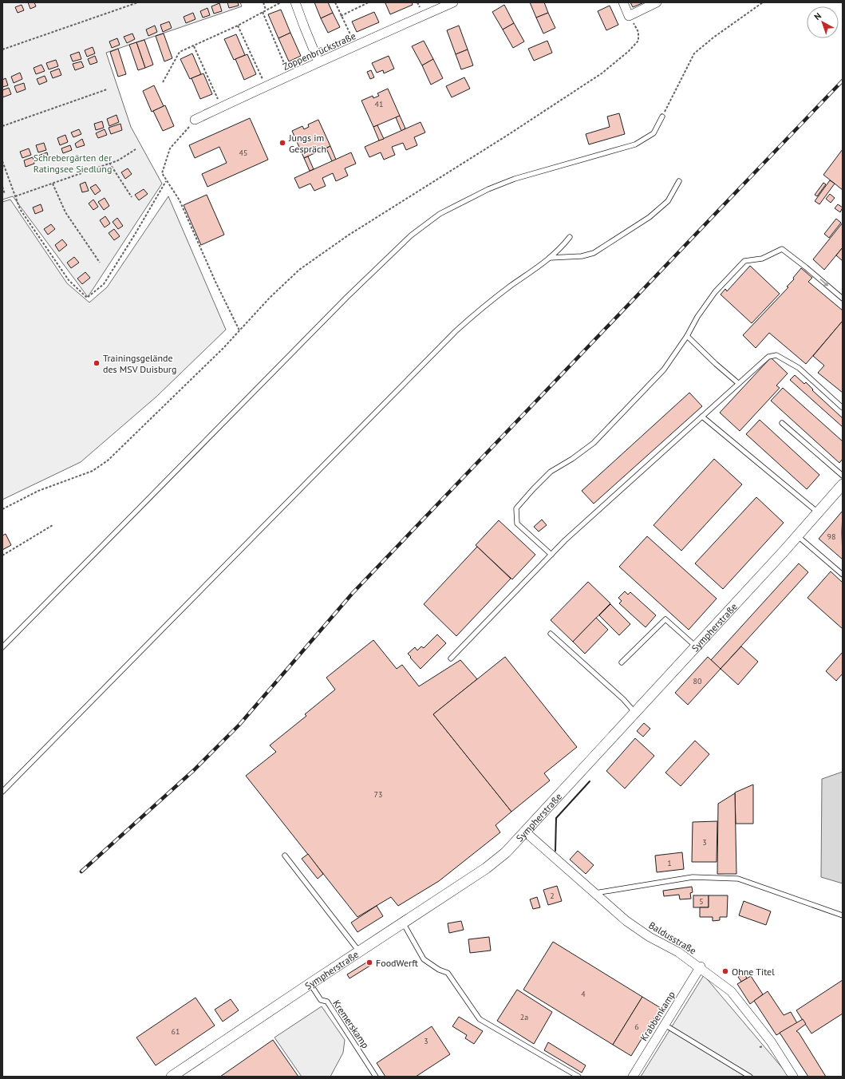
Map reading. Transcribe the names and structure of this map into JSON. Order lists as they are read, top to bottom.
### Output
{
  "streets": {
    "street": [
      "Zoppenbrückstraße",
      "Sympherstraße",
      "Baldusstraße",
      "Krabbenkamp"
    ],
    "lane": ["Kremerskamp"]
  },
  "crossings": [
    ["Sympherstraße", "Baldusstraße"],
    ["Sympherstraße", "Kremerskamp"],
    ["Baldusstraße", "Krabbenkamp"]
  ],
  "parks": ["Schrebergärten der Ratingsee Siedlung"],
  "places": [
    "Jungs im Gespräch",
    "Trainingsgelände des MSV Duisburg",
    "FoodWerft",
    "Ohne Titel"
  ],
  "house_numbers": [
    "41",
    "45",
    "98",
    "80",
    "73",
    "3",
    "1",
    "2",
    "5",
    "4",
    "2a",
    "6",
    "61",
    "3"
  ],
  "north": "top left"
}
